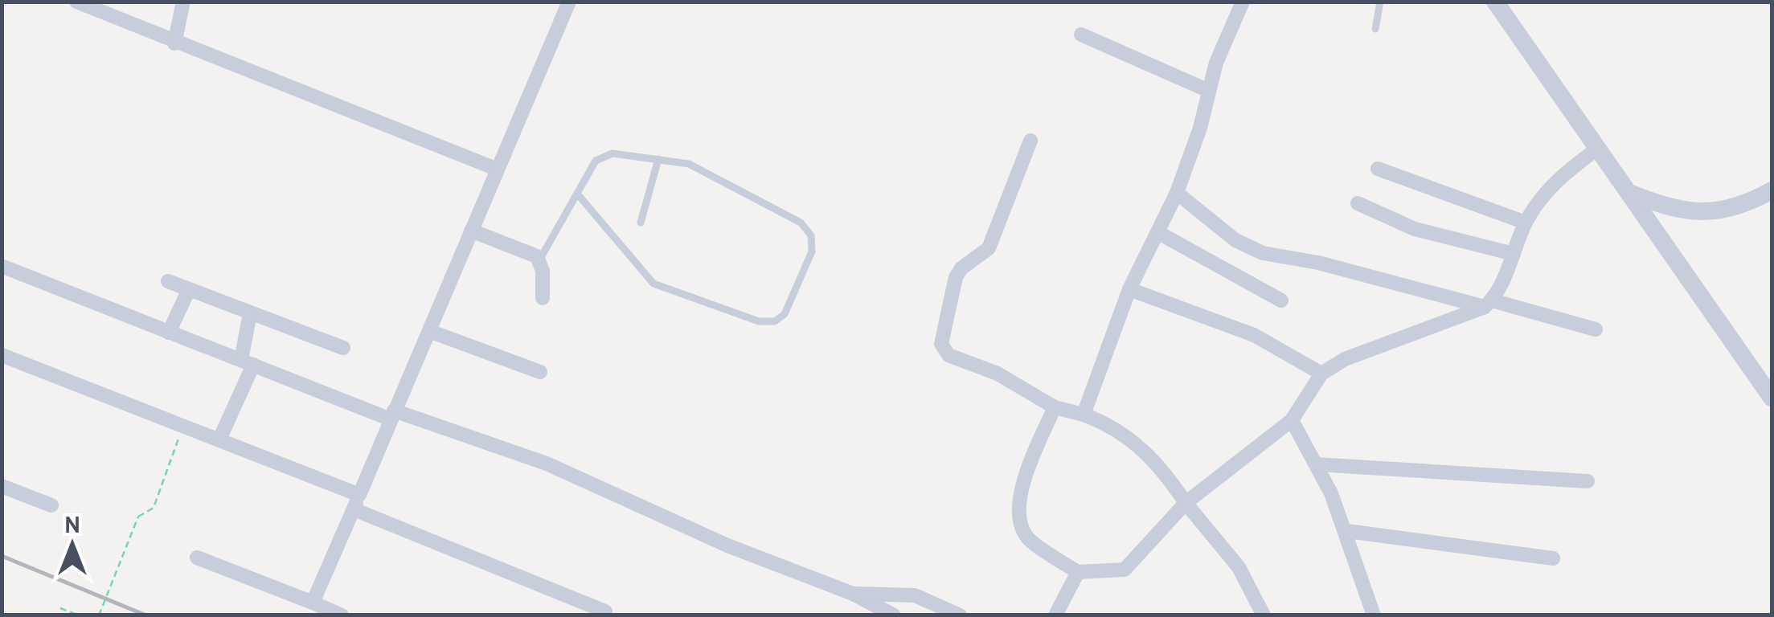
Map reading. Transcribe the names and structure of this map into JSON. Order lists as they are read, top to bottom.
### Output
{
  "north": "top"
}
